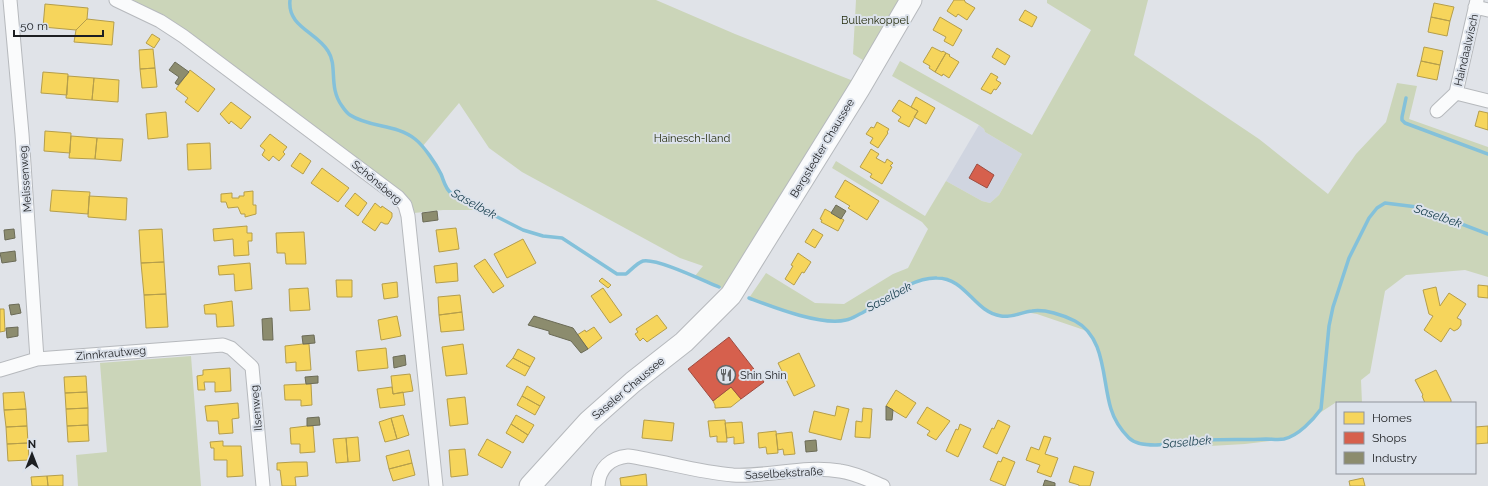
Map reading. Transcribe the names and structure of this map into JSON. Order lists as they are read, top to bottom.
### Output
{
  "streets": {
    "main road": ["Bergstedter Chaussee", "Saseler Chaussee"],
    "street": [
      "Haindaalwisch",
      "Melissenweg",
      "Schönsberg",
      "Zinnkrautweg",
      "Ilsenweg",
      "Saselbekstraße"
    ]
  },
  "crossings": [
    ["Bergstedter Chaussee", "Saseler Chaussee"],
    ["Melissenweg", "Zinnkrautweg"],
    ["Zinnkrautweg", "Ilsenweg"]
  ],
  "water": ["Saselbek"],
  "parks": ["Bullenkoppel", "Hainesch-Iland"],
  "places": {
    "restaurant": ["Shin Shin"]
  },
  "legend": ["Homes", "Shops", "Industry"],
  "scale_bar": "50 m",
  "north": "top"
}
